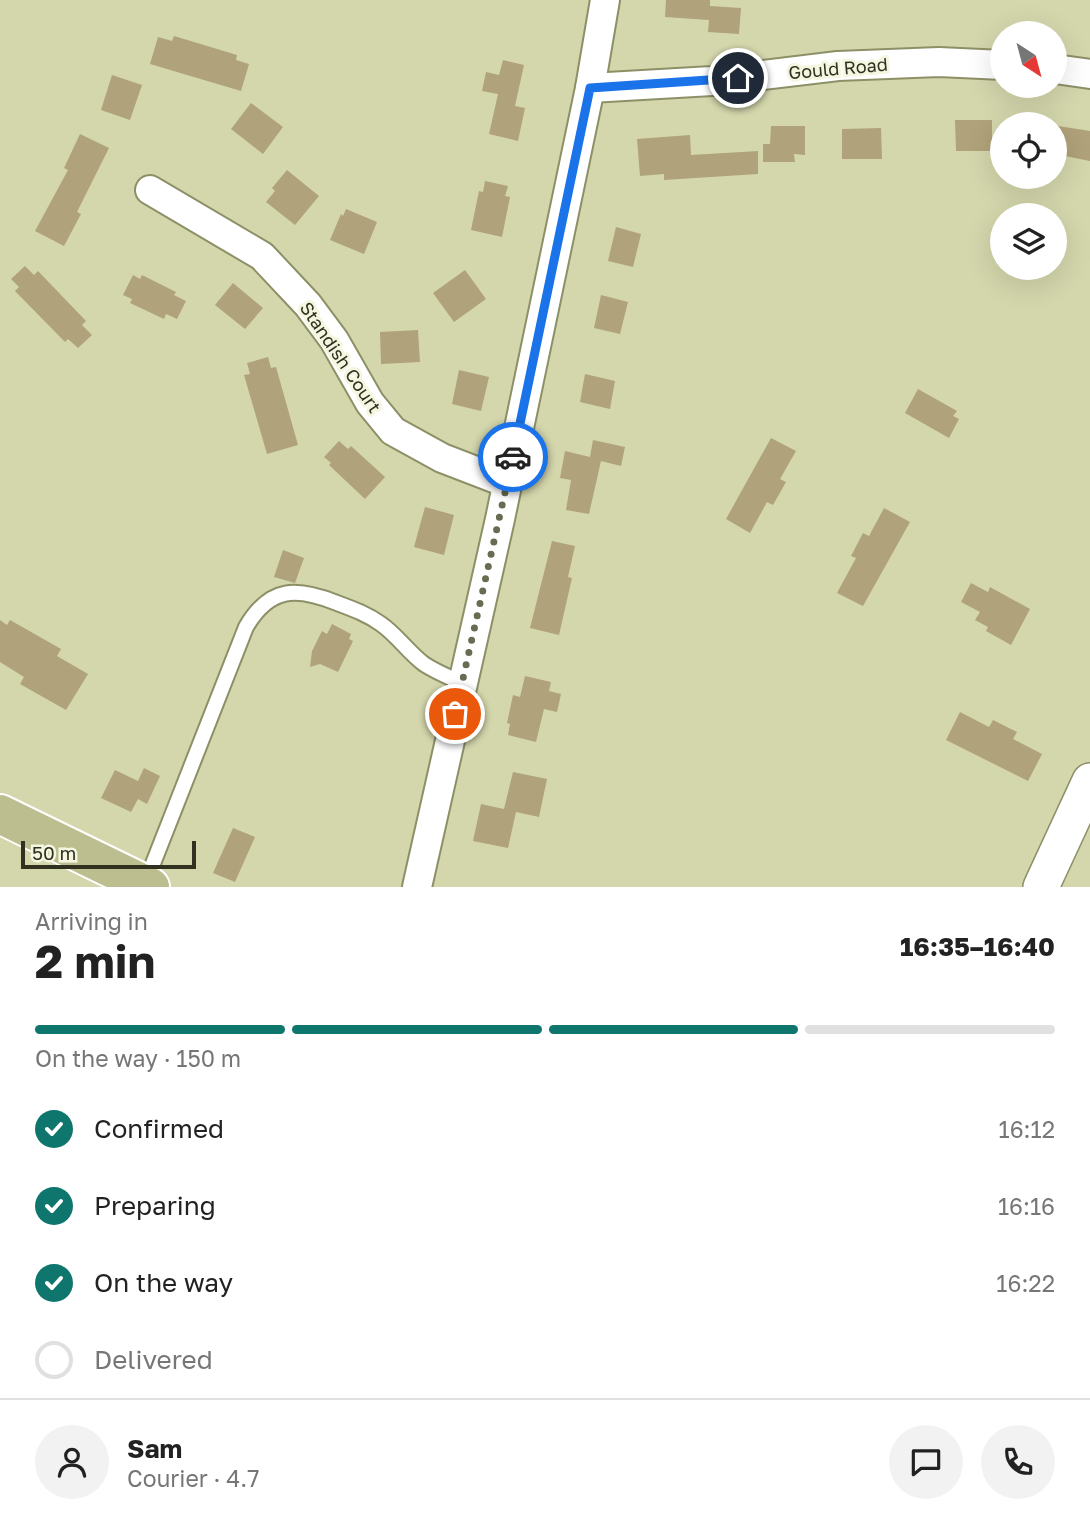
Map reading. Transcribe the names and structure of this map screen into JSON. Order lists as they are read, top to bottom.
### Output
{
  "streets": {
    "street": ["Gould Road", "Standish Court"]
  },
  "scale_bar": "50 m",
  "north": "bottom right",
  "page": {
    "scale": "50 m",
    "heading": ["2 min", "Arriving in", "16:35–16:40"],
    "panel": ["Sam", "Courier · 4.7"],
    "bar": "On the way · 150 m",
    "list": [
      ["Confirmed", "16:12"],
      ["Preparing", "16:16"],
      ["On the way", "16:22"],
      "Delivered"
    ]
  }
}
